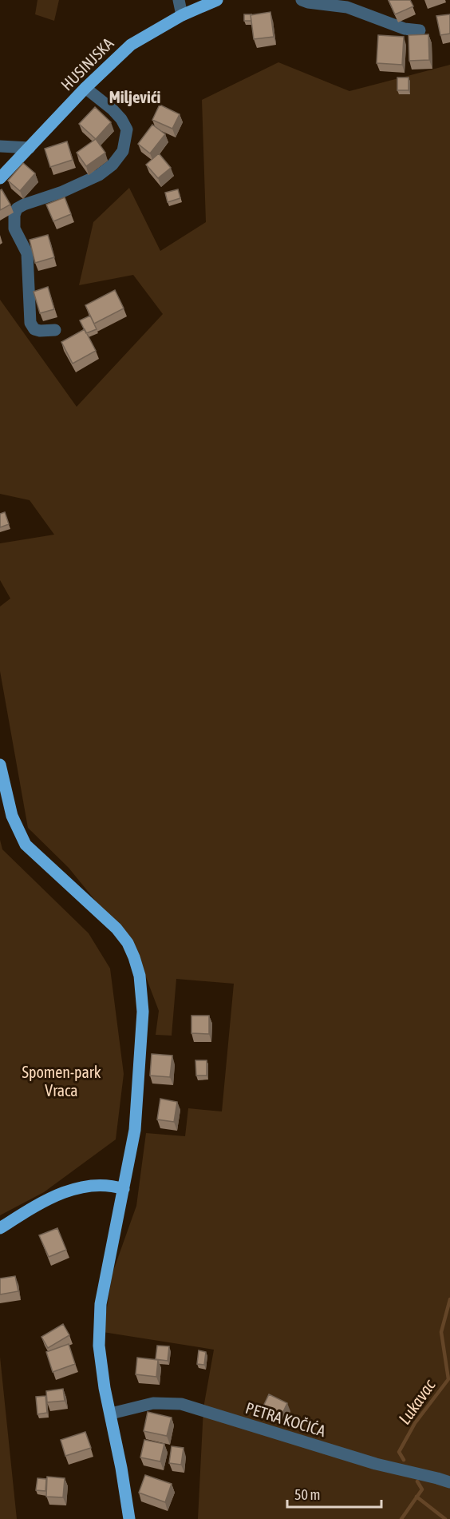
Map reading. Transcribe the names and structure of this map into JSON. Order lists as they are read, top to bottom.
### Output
{
  "streets": {
    "main road": ["HUSINJSKA"],
    "street": ["PETRA KOČIĆA"]
  },
  "districts": ["Miljevići"],
  "water": ["Lukavac"],
  "parks": ["Spomen-park Vraca"],
  "scale_bar": "50 m"
}
